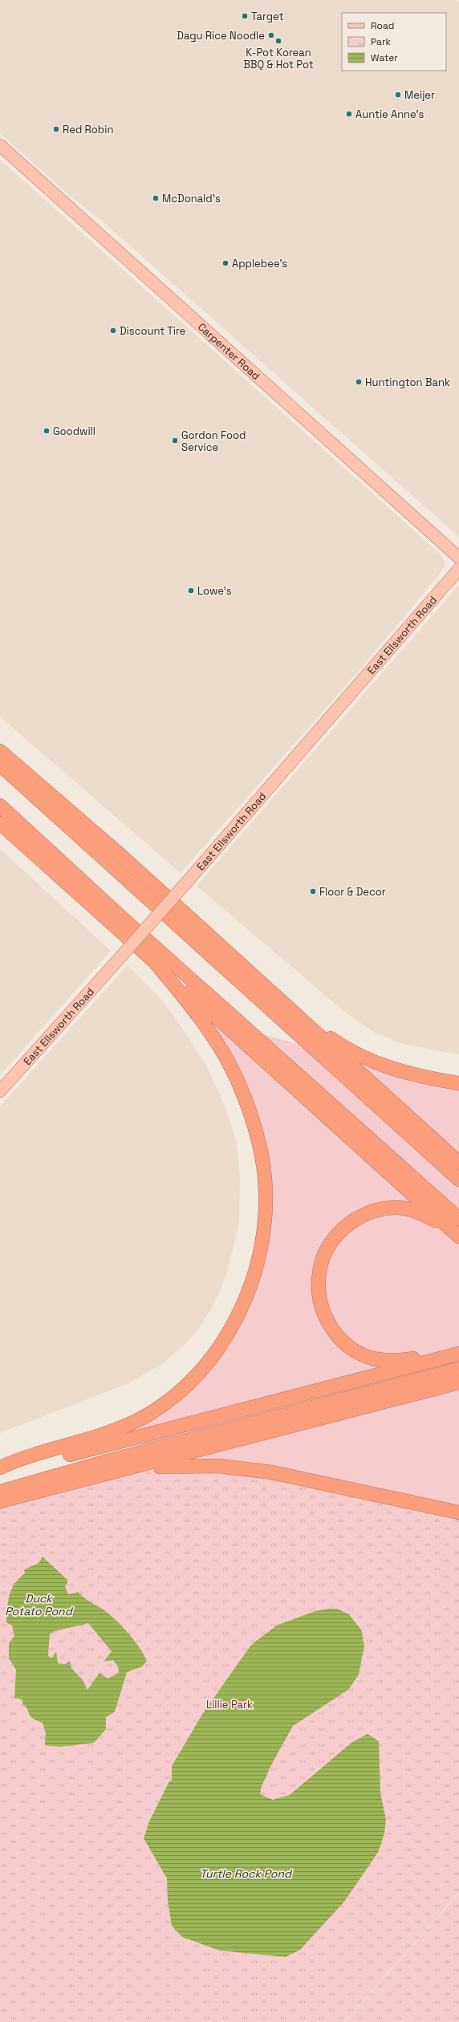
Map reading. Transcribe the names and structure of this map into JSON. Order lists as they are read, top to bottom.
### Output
{
  "streets": {
    "main road": ["Carpenter Road", "East Ellsworth Road"]
  },
  "water": ["Duck Potato Pond", "Turtle Rock Pond"],
  "parks": ["Lillie Park"],
  "places": [
    "Target",
    "Dagu Rice Noodle",
    "K-Pot Korean BBQ & Hot Pot",
    "Meijer",
    "Auntie Anne's",
    "Red Robin",
    "McDonald's",
    "Applebee's",
    "Discount Tire",
    "Huntington Bank",
    "Goodwill",
    "Gordon Food Service",
    "Lowe's",
    "Floor & Decor"
  ],
  "legend": ["Road", "Park", "Water"]
}
